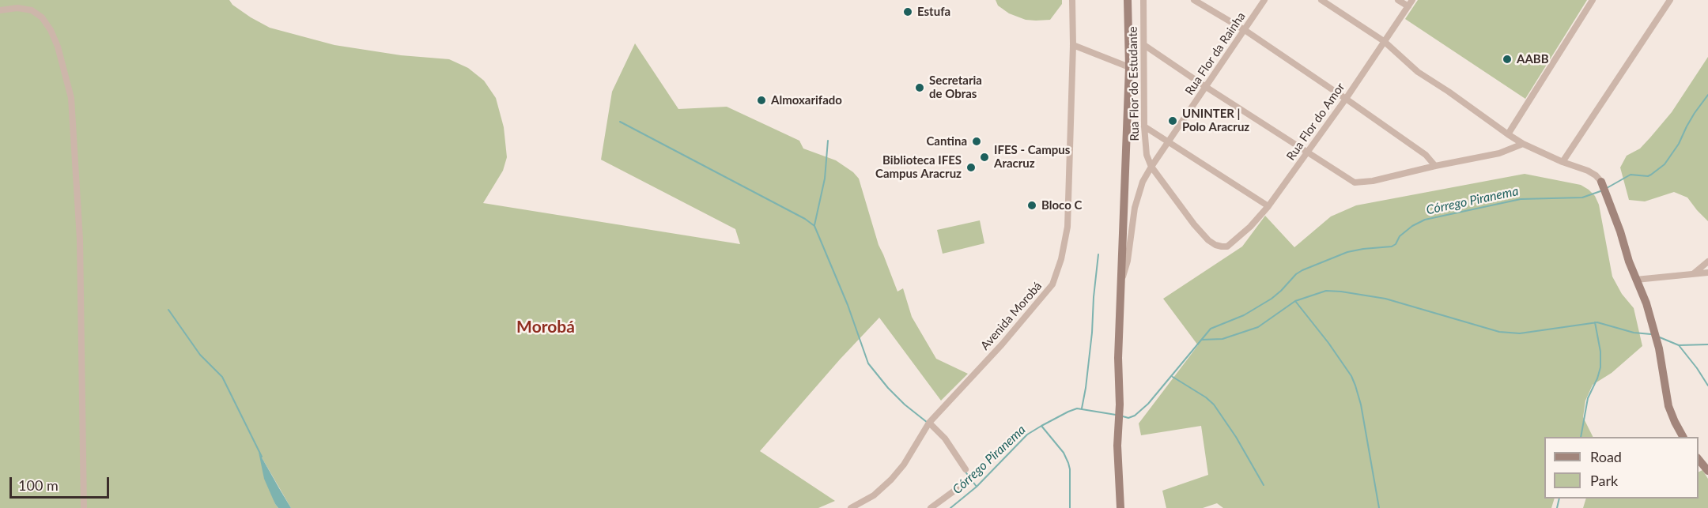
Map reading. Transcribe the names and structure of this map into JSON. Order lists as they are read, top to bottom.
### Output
{
  "streets": {
    "street": [
      "Rua Flor da Rainha",
      "Rua Flor do Estudante",
      "Rua Flor do Amor",
      "Avenida Morobá"
    ]
  },
  "crossings": [
    ["Rua Flor da Rainha", "Rua Flor do Estudante"],
    ["Rua Flor do Estudante", "Rua Flor do Amor"]
  ],
  "districts": ["Morobá"],
  "water": ["Córrego Piranema"],
  "places": [
    "Estufa",
    "AABB",
    "Secretaria de Obras",
    "Almoxarifado",
    "UNINTER | Polo Aracruz",
    "Cantina",
    "IFES - Campus Aracruz",
    "Biblioteca IFES Campus Aracruz",
    "Bloco C"
  ],
  "legend": ["Road", "Park"],
  "scale_bar": "100 m"
}
